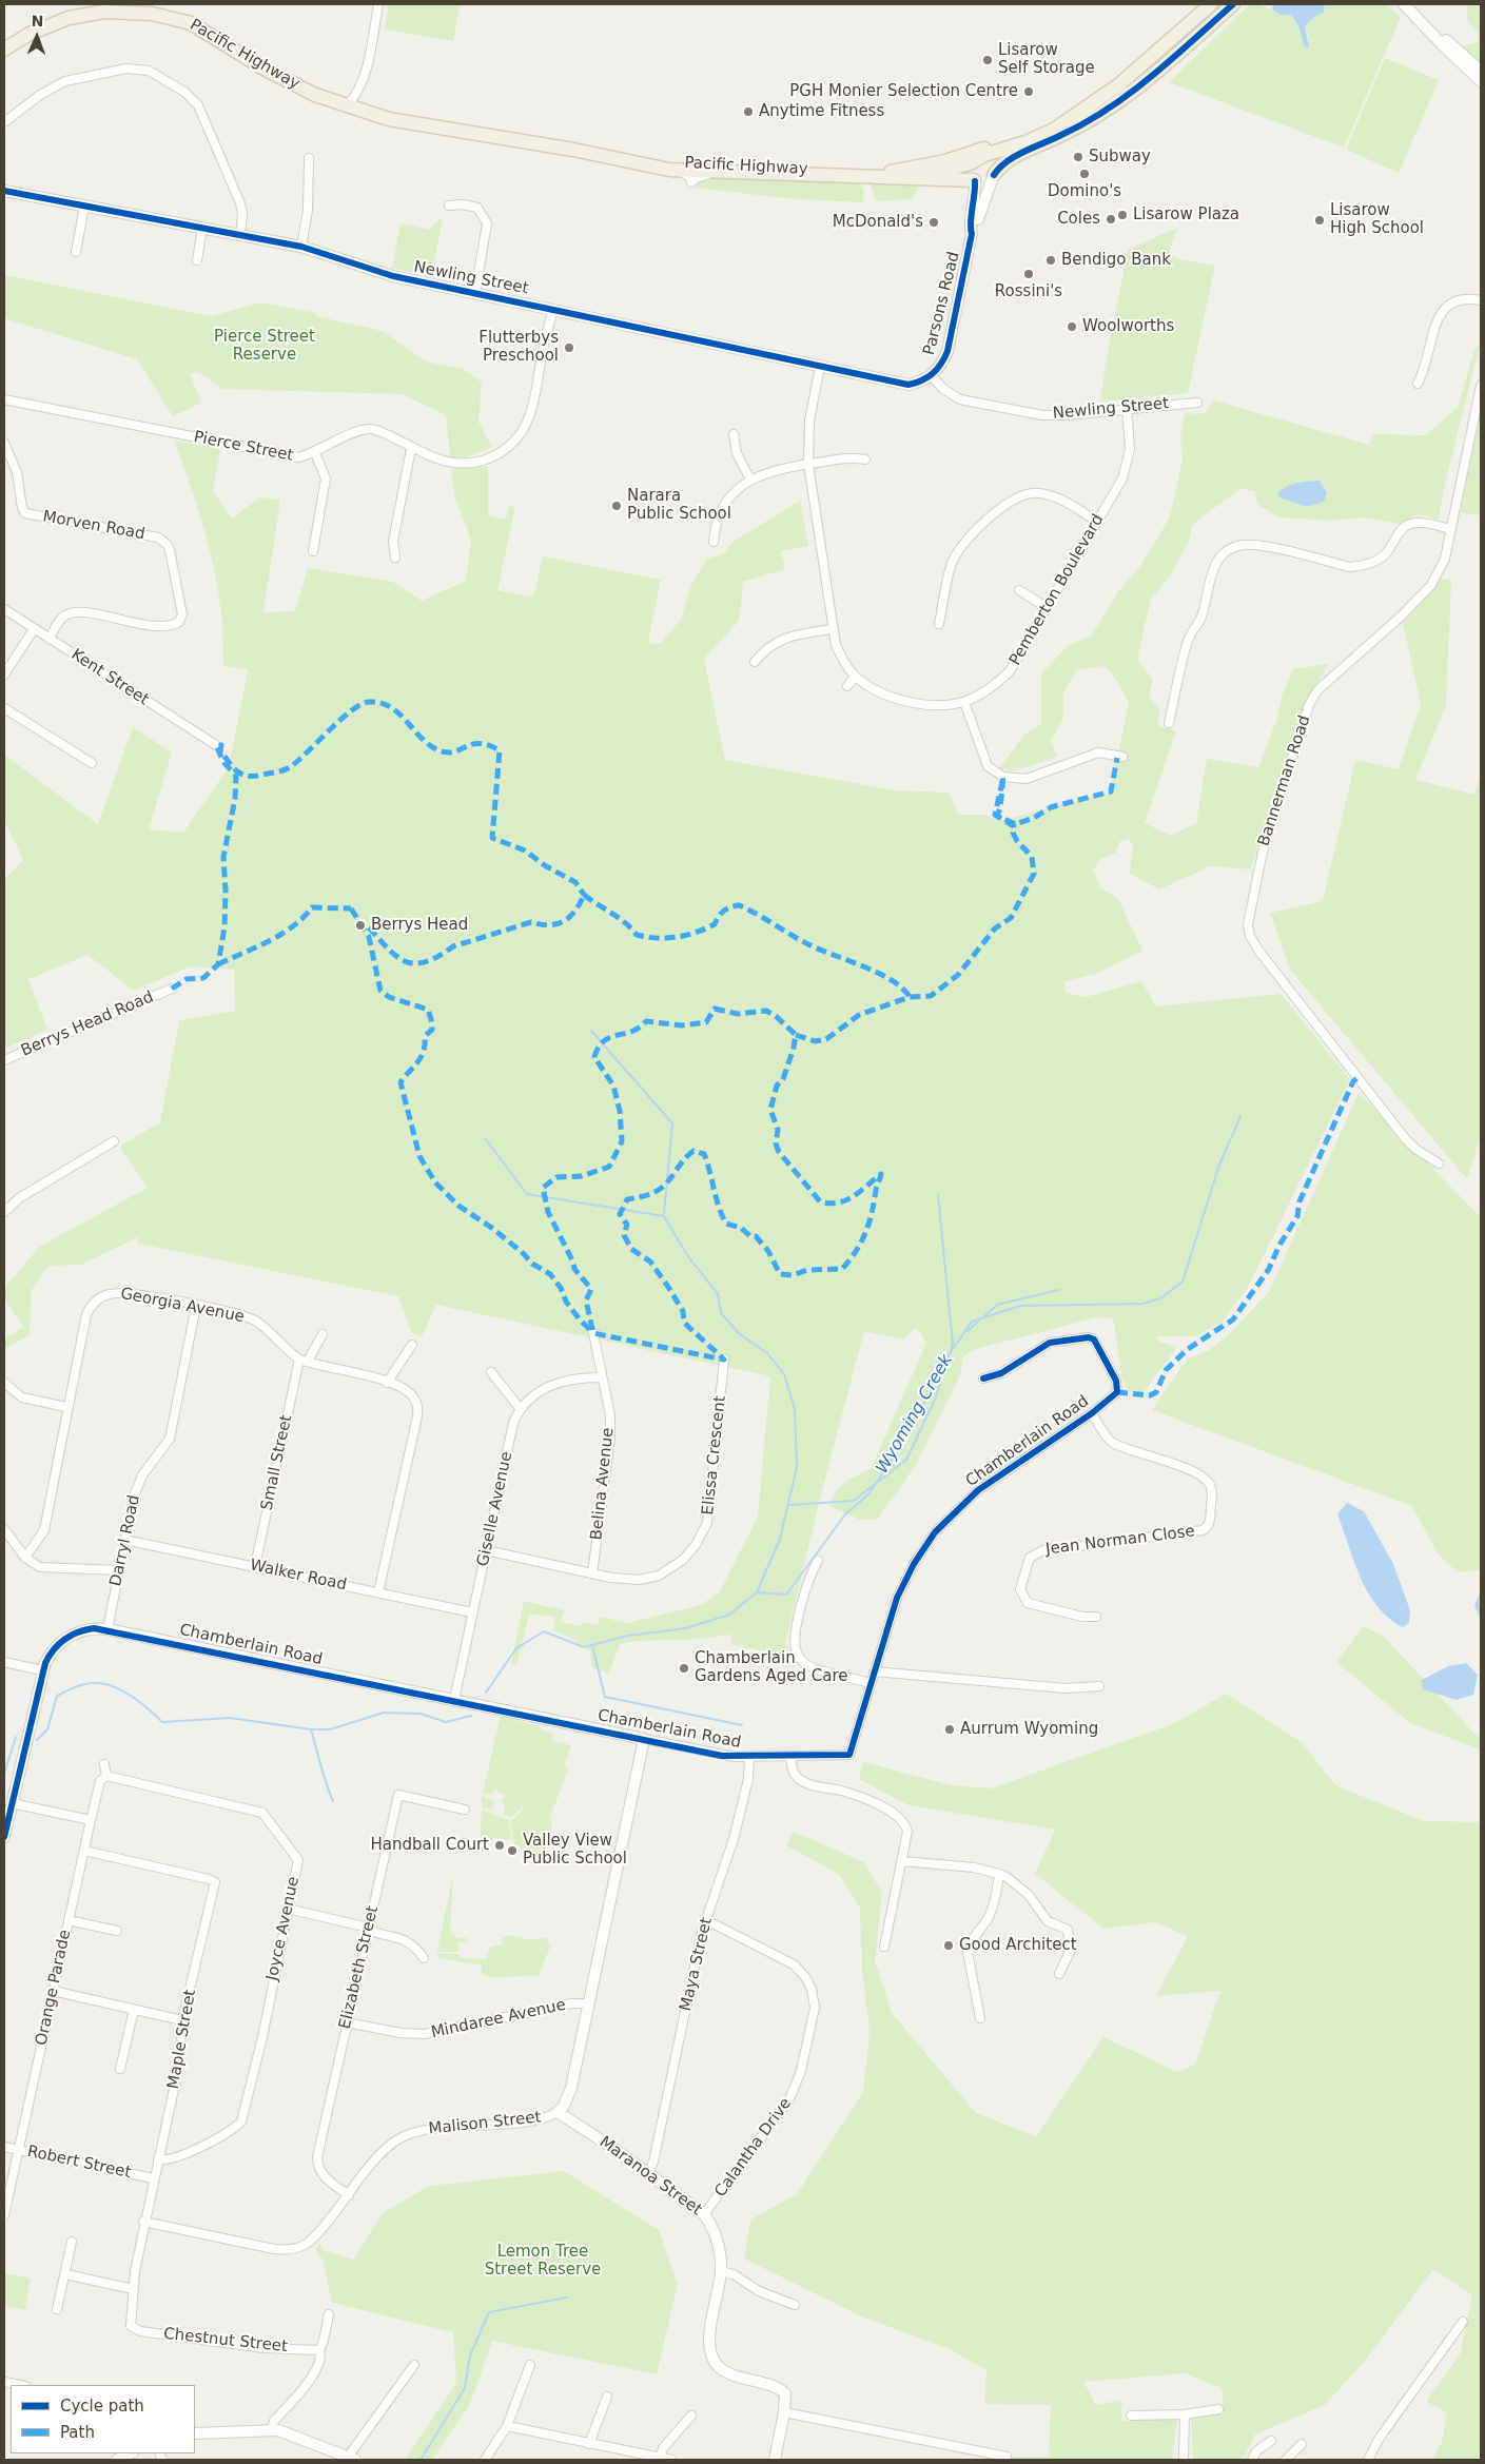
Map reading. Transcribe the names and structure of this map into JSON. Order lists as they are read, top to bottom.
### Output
{
  "streets": {
    "main road": ["Pacific Highway"],
    "street": [
      "Newling Street",
      "Parsons Road",
      "Pierce Street",
      "Morven Road",
      "Pemberton Boulevard",
      "Kent Street",
      "Bannerman Road",
      "Berrys Head Road",
      "Georgia Avenue",
      "Chamberlain Road",
      "Elissa Crescent",
      "Small Street",
      "Belina Avenue",
      "Giselle Avenue",
      "Darryl Road",
      "Jean Norman Close",
      "Walker Road",
      "Joyce Avenue",
      "Maya Street",
      "Elizabeth Street",
      "Orange Parade",
      "Mindaree Avenue",
      "Maple Street",
      "Malison Street",
      "Calantha Drive",
      "Robert Street",
      "Maranoa Street",
      "Chestnut Street"
    ]
  },
  "crossings": [
    ["Pacific Highway", "Parsons Road"],
    ["Newling Street", "Parsons Road"],
    ["Newling Street", "Pierce Street"],
    ["Newling Street", "Pemberton Boulevard"],
    ["Morven Road", "Kent Street"],
    ["Georgia Avenue", "Small Street"],
    ["Georgia Avenue", "Darryl Road"],
    ["Chamberlain Road", "Giselle Avenue"],
    ["Chamberlain Road", "Darryl Road"],
    ["Chamberlain Road", "Jean Norman Close"],
    ["Chamberlain Road", "Maya Street"],
    ["Chamberlain Road", "Malison Street"],
    ["Elissa Crescent", "Belina Avenue"],
    ["Elissa Crescent", "Giselle Avenue"],
    ["Small Street", "Walker Road"],
    ["Giselle Avenue", "Walker Road"],
    ["Darryl Road", "Walker Road"],
    ["Joyce Avenue", "Orange Parade"],
    ["Joyce Avenue", "Maple Street"],
    ["Maya Street", "Calantha Drive"],
    ["Maya Street", "Maranoa Street"],
    ["Elizabeth Street", "Mindaree Avenue"],
    ["Elizabeth Street", "Malison Street"],
    ["Orange Parade", "Maple Street"],
    ["Orange Parade", "Robert Street"],
    ["Mindaree Avenue", "Malison Street"],
    ["Maple Street", "Malison Street"],
    ["Maple Street", "Robert Street"],
    ["Maple Street", "Chestnut Street"],
    ["Malison Street", "Maranoa Street"],
    ["Calantha Drive", "Maranoa Street"]
  ],
  "water": ["Wyoming Creek"],
  "parks": ["Pierce Street Reserve", "Lemon Tree Street Reserve"],
  "places": [
    "Lisarow Self Storage",
    "PGH Monier Selection Centre",
    "Anytime Fitness",
    "Subway",
    "Domino's",
    "Lisarow Plaza",
    "Coles",
    "Lisarow High School",
    "McDonald's",
    "Bendigo Bank",
    "Rossini's",
    "Woolworths",
    "Flutterbys Preschool",
    "Narara Public School",
    "Berrys Head",
    "Chamberlain Gardens Aged Care",
    "Aurrum Wyoming",
    "Handball Court",
    "Valley View Public School",
    "Good Architect"
  ],
  "legend": ["Cycle path", "Path"],
  "north": "top"
}
